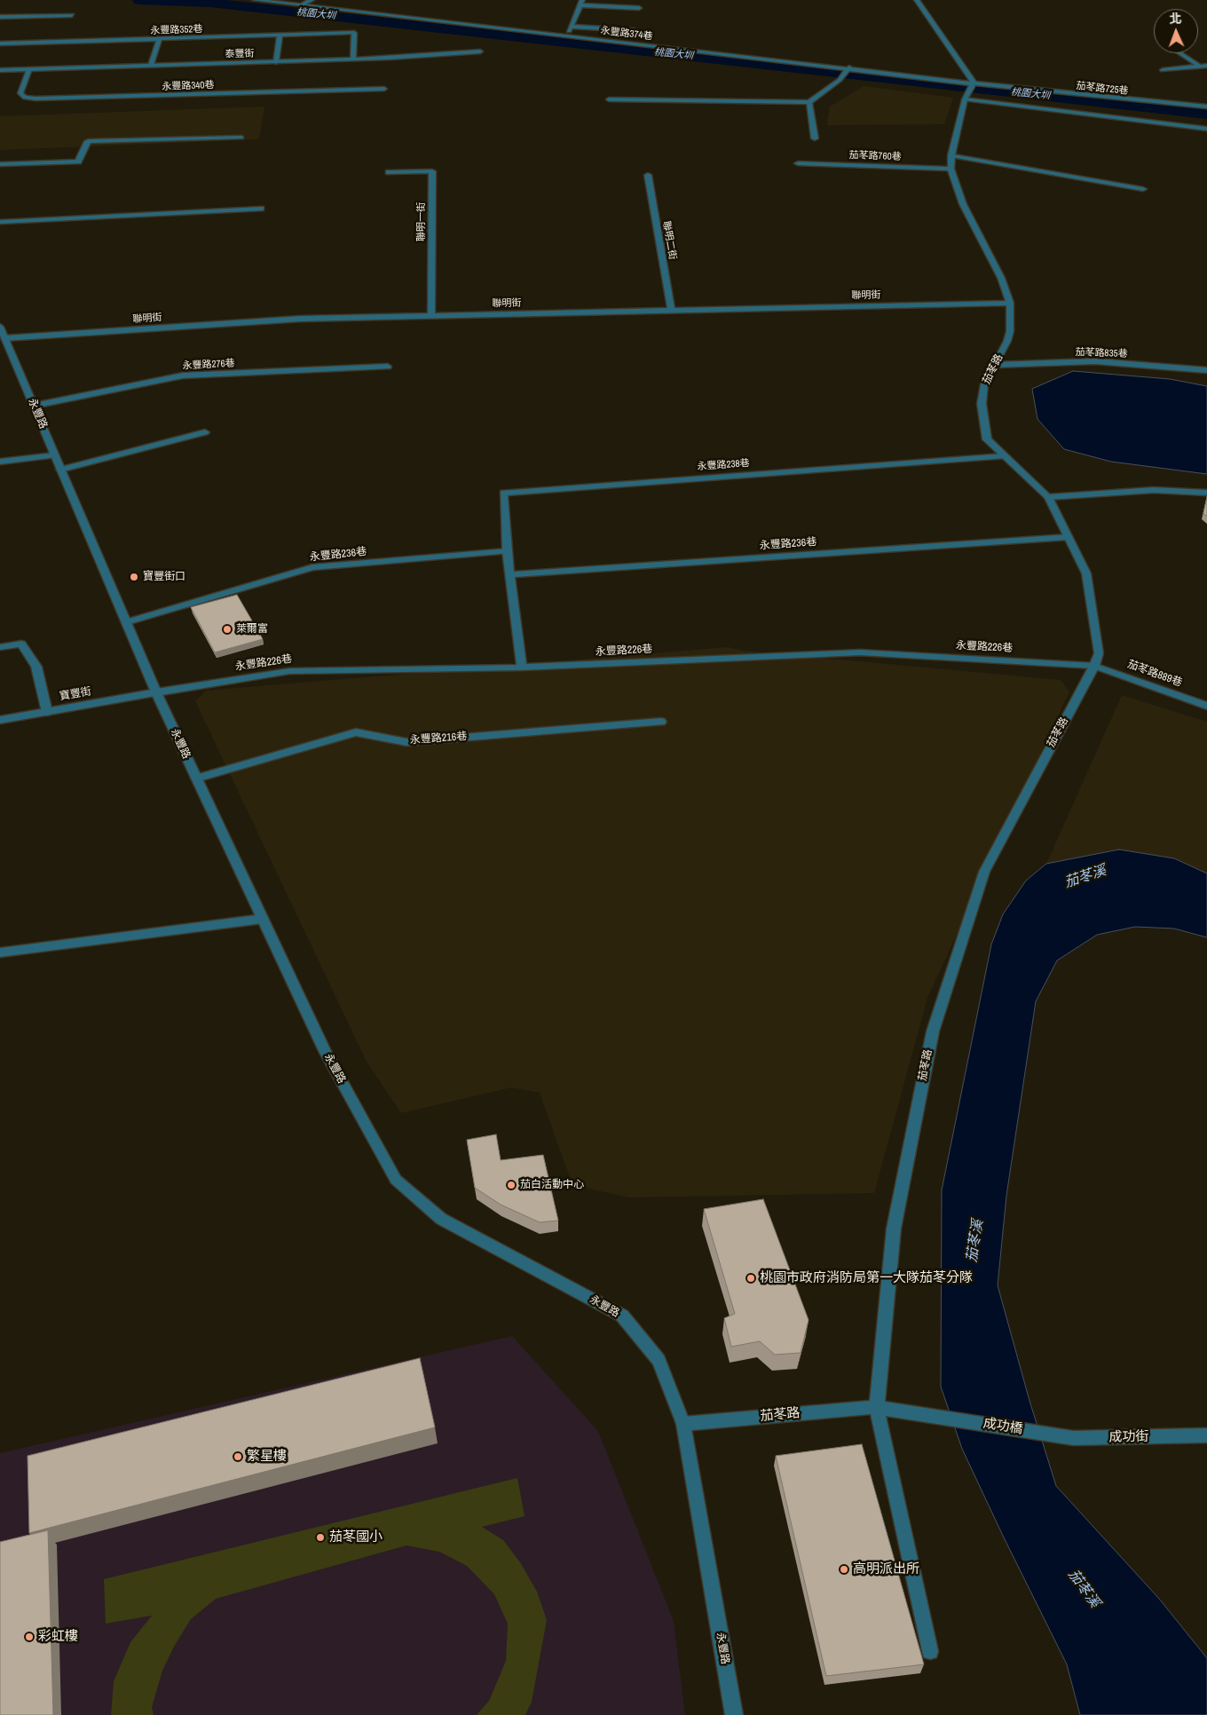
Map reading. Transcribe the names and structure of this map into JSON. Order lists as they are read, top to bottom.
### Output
{
  "streets": {
    "street": [
      "永豐路352巷",
      "永豐路374巷",
      "泰豐街",
      "永豐路340巷",
      "茄苳路725巷",
      "茄苳路760巷",
      "聯明一街",
      "聯明二街",
      "聯明街",
      "茄苳路835巷",
      "永豐路276巷",
      "茄苳路",
      "永豐路",
      "永豐路238巷",
      "永豐路236巷",
      "永豐路226巷",
      "茄苳路889巷",
      "寶豐街",
      "永豐路216巷",
      "成功橋",
      "成功街"
    ]
  },
  "crossings": [
    ["永豐路352巷", "泰豐街"],
    ["永豐路374巷", "茄苳路725巷"],
    ["永豐路374巷", "茄苳路"],
    ["泰豐街", "永豐路340巷"],
    ["茄苳路760巷", "茄苳路"],
    ["聯明一街", "聯明街"],
    ["聯明二街", "聯明街"],
    ["聯明街", "茄苳路"],
    ["聯明街", "永豐路"],
    ["茄苳路835巷", "茄苳路"],
    ["永豐路276巷", "永豐路"],
    ["茄苳路", "永豐路"],
    ["茄苳路", "永豐路238巷"],
    ["茄苳路", "永豐路236巷"],
    ["茄苳路", "永豐路226巷"],
    ["茄苳路", "茄苳路889巷"],
    ["茄苳路", "成功橋"],
    ["永豐路", "永豐路236巷"],
    ["永豐路", "永豐路226巷"],
    ["永豐路", "寶豐街"],
    ["永豐路", "永豐路216巷"],
    ["永豐路238巷", "永豐路236巷"],
    ["永豐路226巷", "茄苳路889巷"],
    ["永豐路226巷", "寶豐街"],
    ["成功橋", "成功街"]
  ],
  "water": ["桃園大圳", "茄苳溪"],
  "places": [
    "寶豐街口",
    "萊爾富",
    "茄白活動中心",
    "桃園市政府消防局第一大隊茄苳分隊",
    "繁星樓",
    "茄苳國小",
    "高明派出所",
    "彩虹樓"
  ],
  "north": "top"
}
